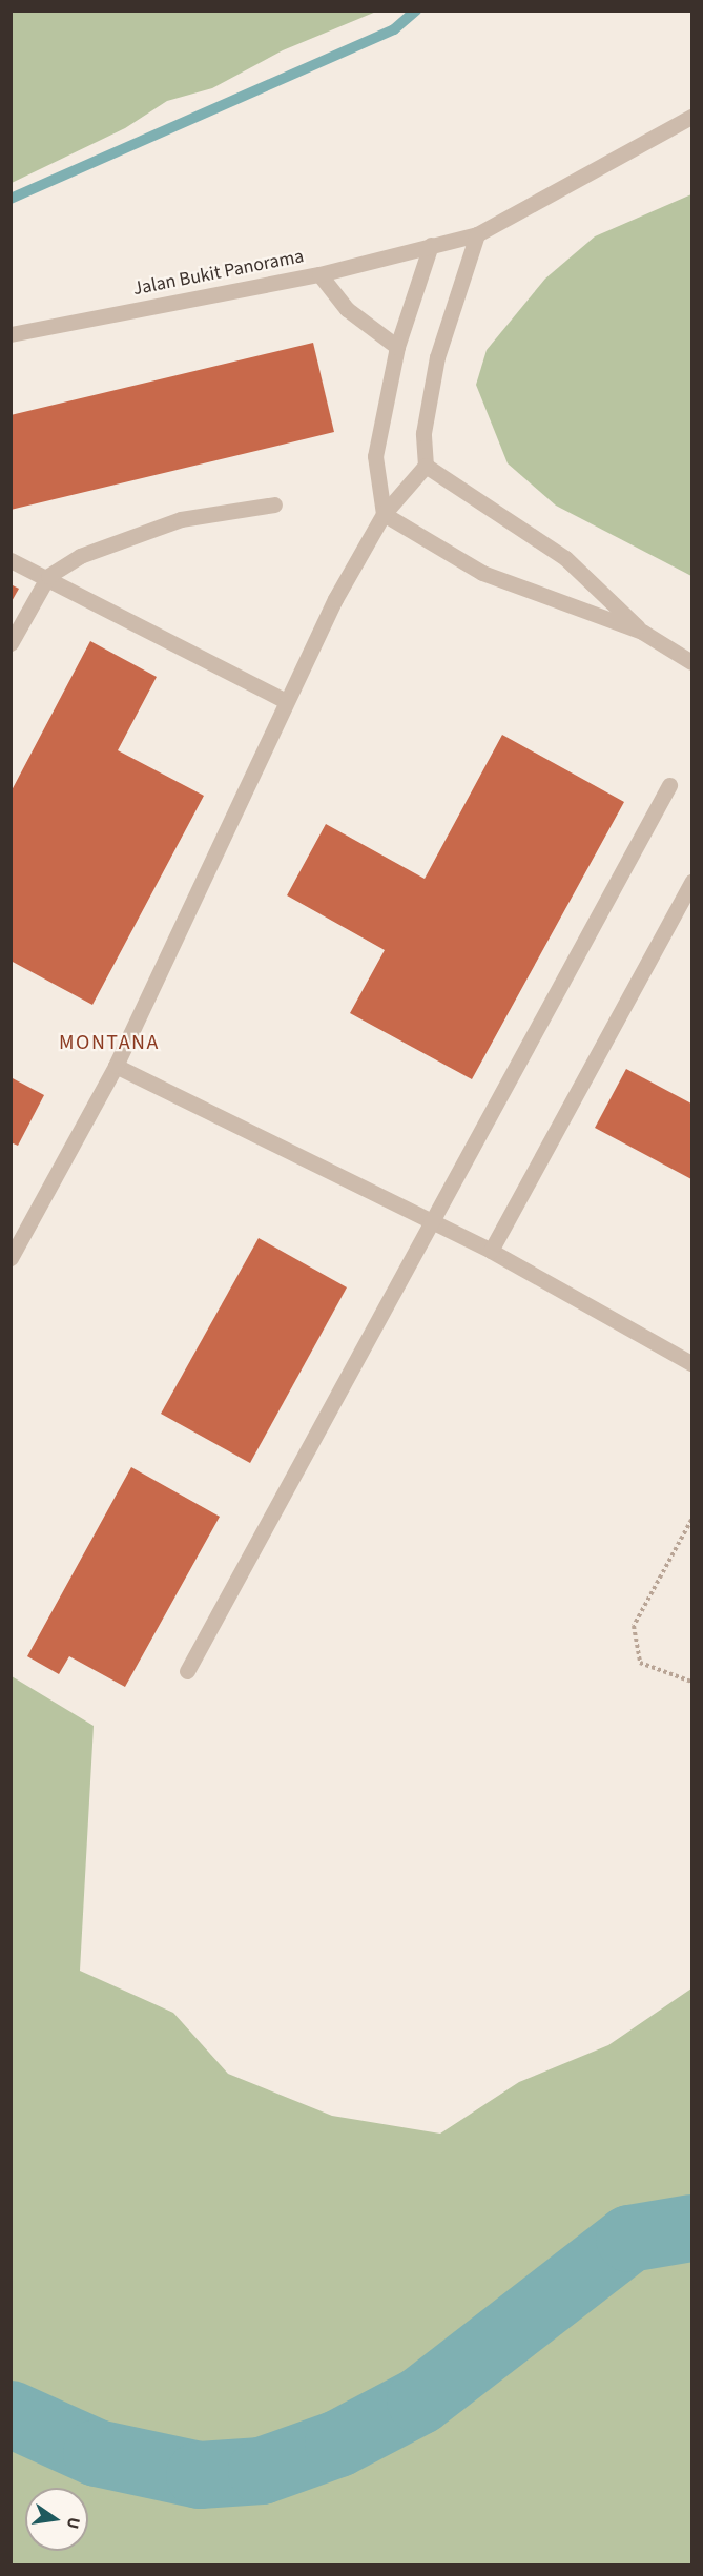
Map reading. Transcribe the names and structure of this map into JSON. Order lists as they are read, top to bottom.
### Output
{
  "streets": {
    "street": ["Jalan Bukit Panorama"]
  },
  "districts": ["MONTANA"],
  "north": "right"
}
